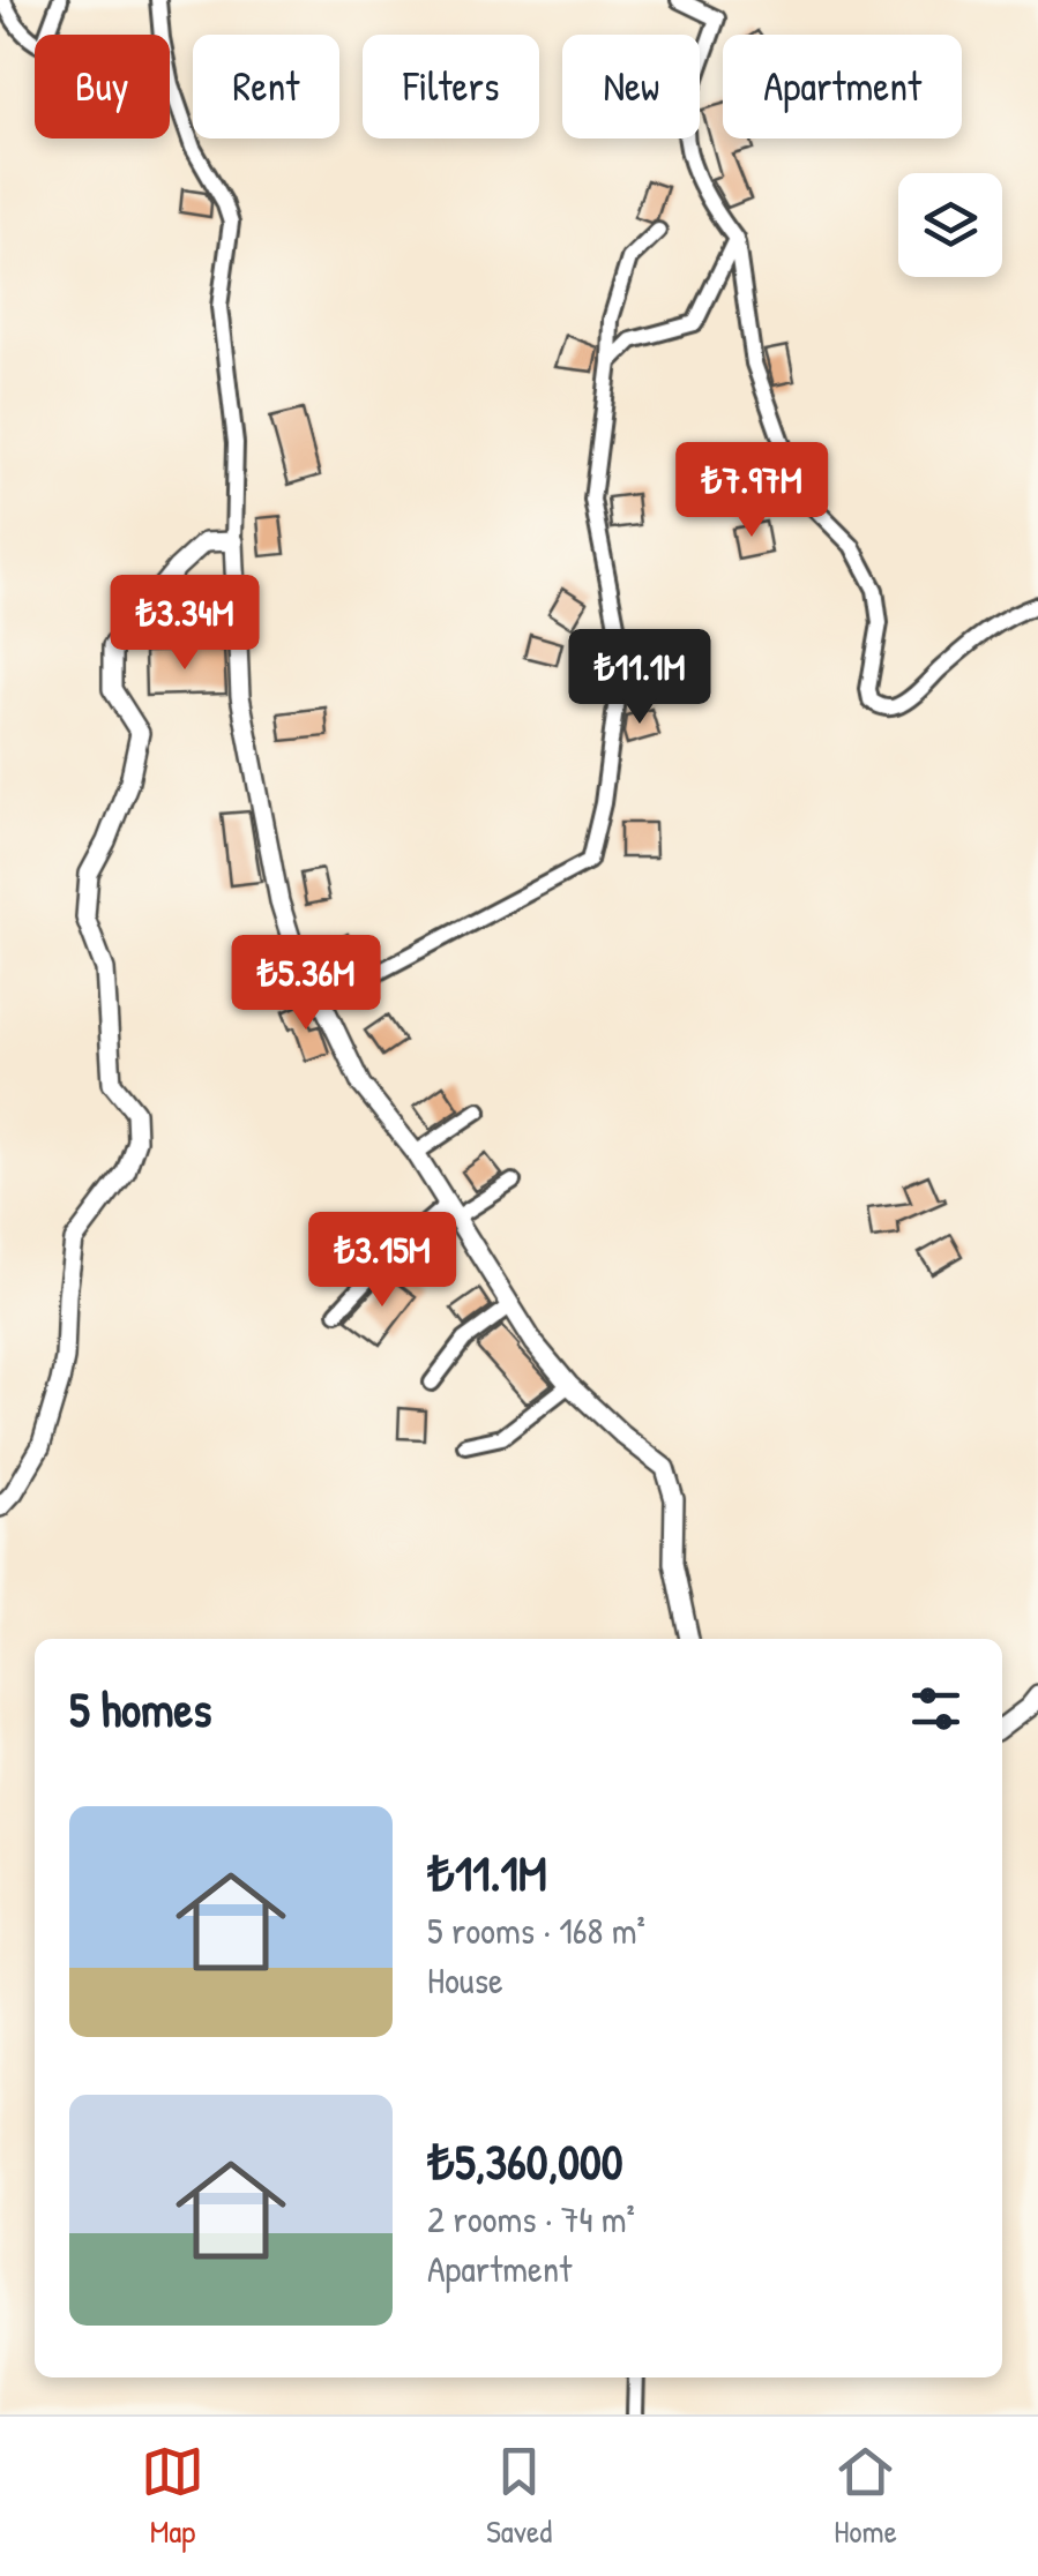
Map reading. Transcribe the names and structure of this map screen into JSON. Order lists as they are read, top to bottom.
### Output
{
  "page": {
    "chip": [
      "Buy",
      "Rent",
      "Filters",
      "New",
      "Apartment"
    ],
    "price": [
      "₺7.97M",
      "₺3.34M",
      "₺11.1M",
      "₺5.36M",
      "₺3.15M"
    ],
    "heading": "5 homes",
    "list": [
      {
        "name": "₺11.1M",
        "note": "5 rooms · 168 m² · House"
      },
      {
        "name": "₺5,360,000",
        "note": "2 rooms · 74 m² · Apartment"
      }
    ],
    "tabs": ["Map", "Saved", "Home"]
  }
}
